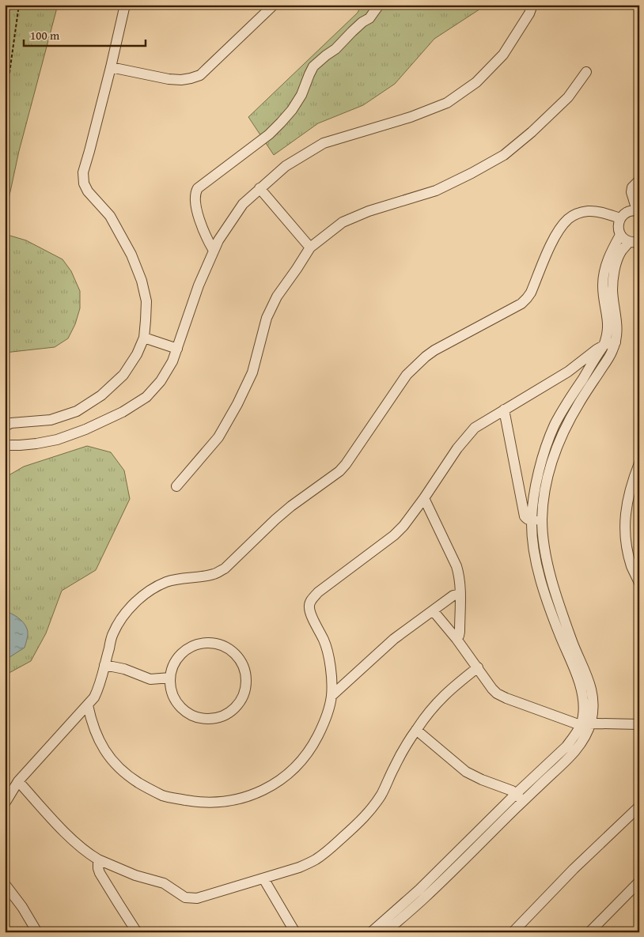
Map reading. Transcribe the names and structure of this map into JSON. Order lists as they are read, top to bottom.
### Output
{
  "scale_bar": "100 m"
}
